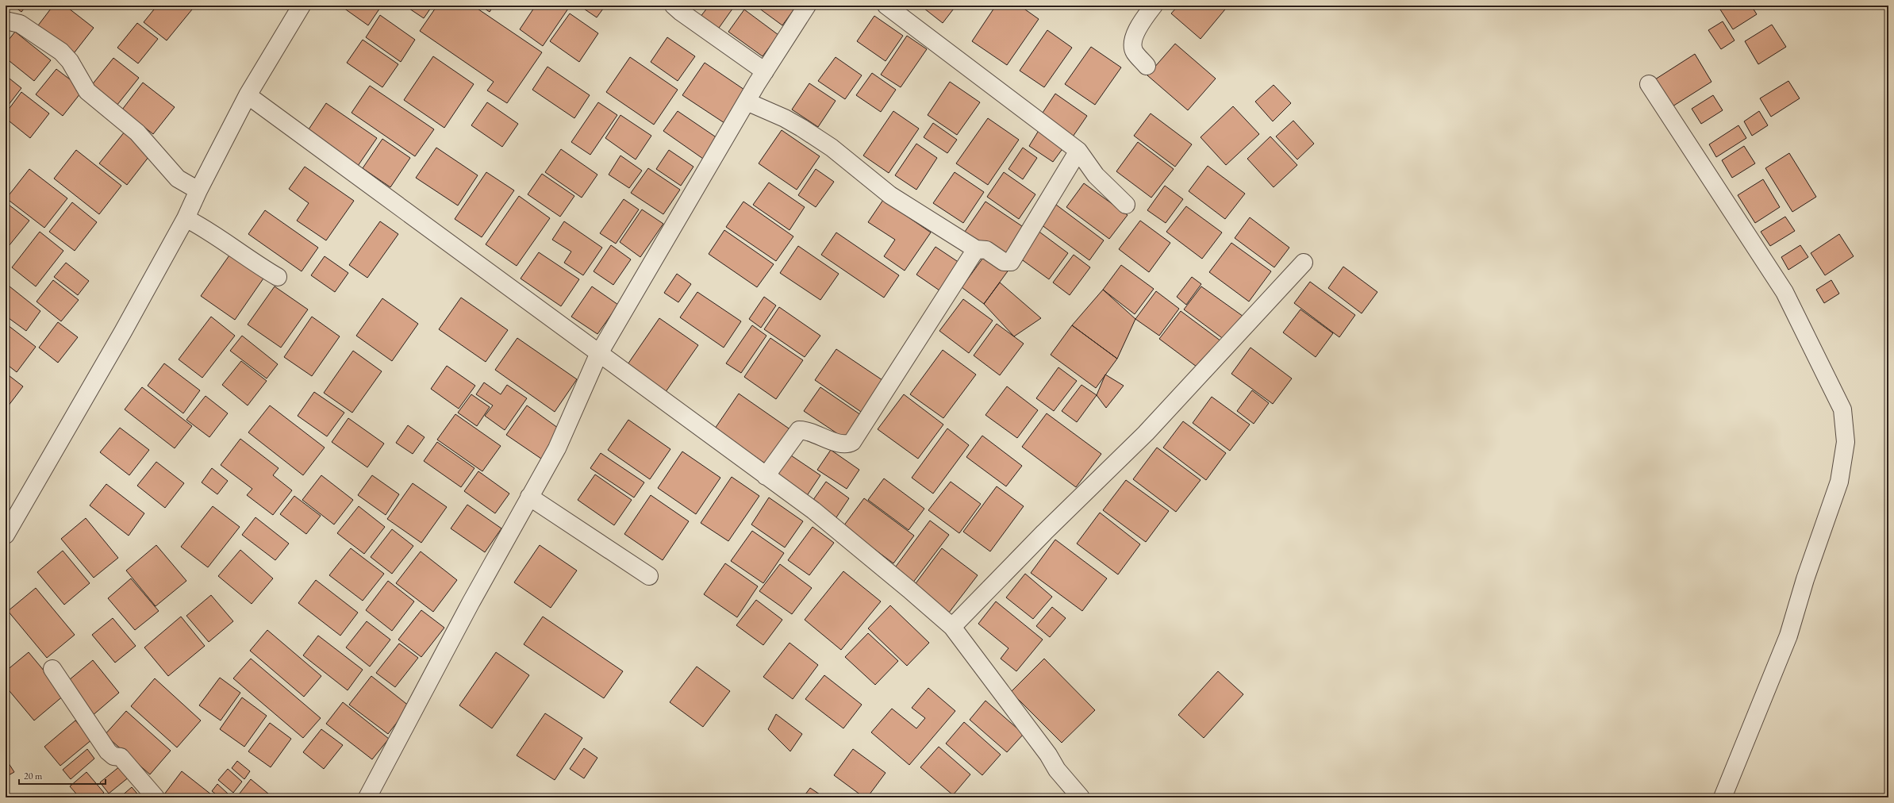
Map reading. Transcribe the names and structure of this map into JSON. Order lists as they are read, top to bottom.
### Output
{
  "scale_bar": "20 m"
}
